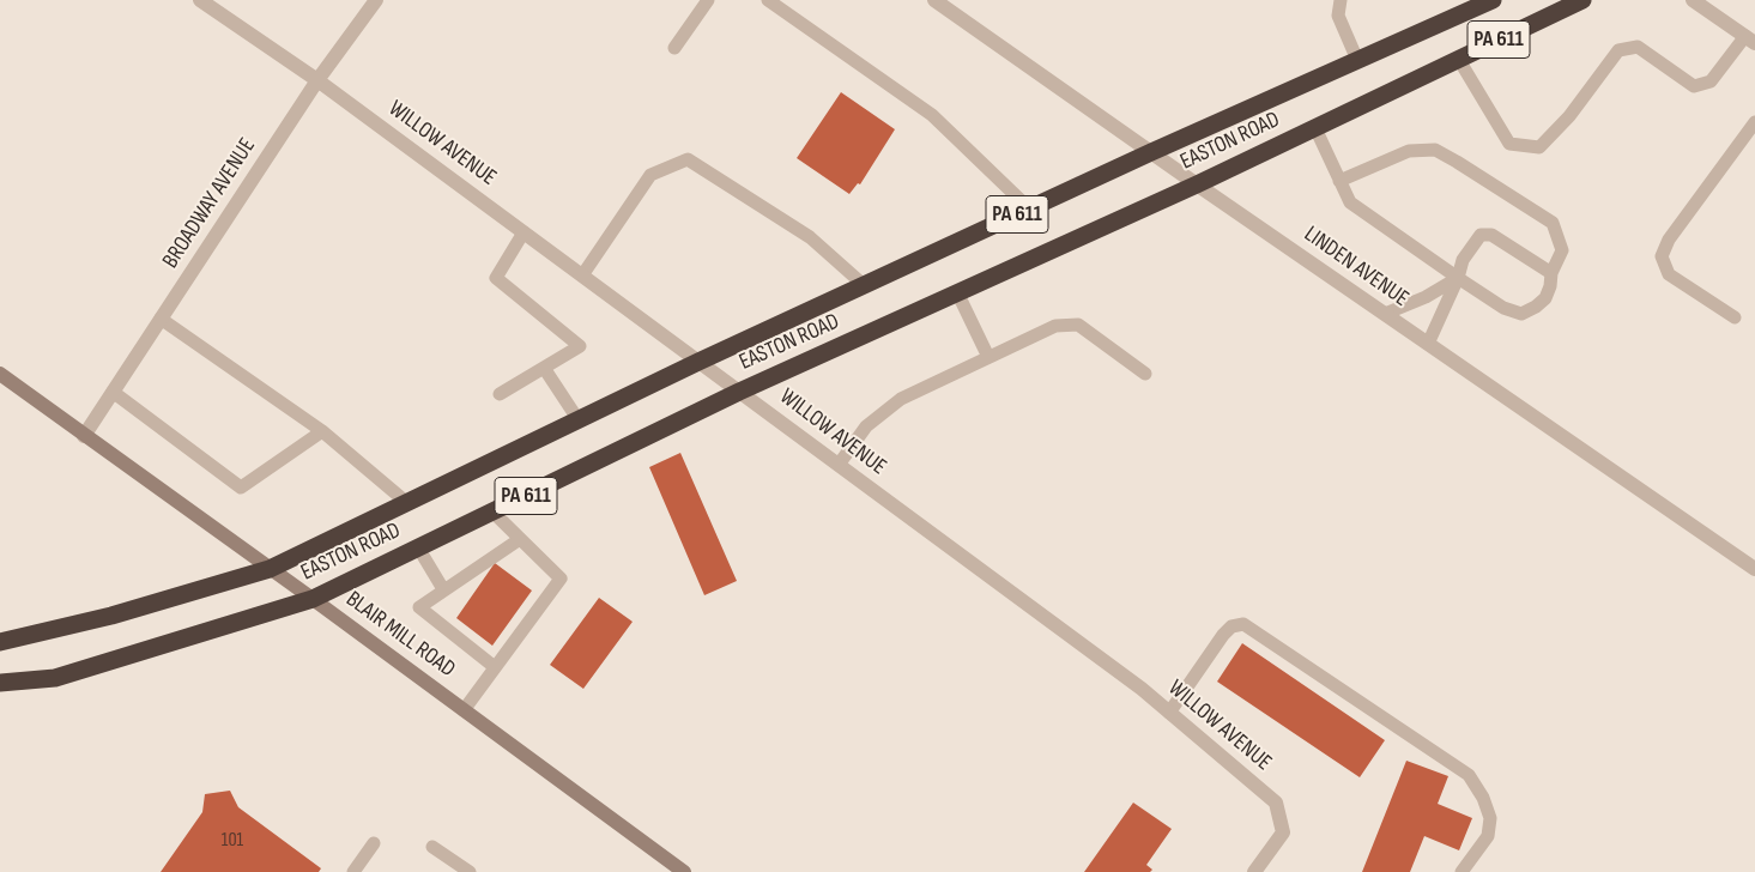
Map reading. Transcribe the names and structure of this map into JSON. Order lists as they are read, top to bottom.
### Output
{
  "streets": {
    "highway": ["PA 611", "EASTON ROAD"],
    "main road": ["BLAIR MILL ROAD"],
    "street": ["WILLOW AVENUE", "BROADWAY AVENUE", "LINDEN AVENUE"]
  },
  "crossings": [
    ["EASTON ROAD", "WILLOW AVENUE"],
    ["EASTON ROAD", "LINDEN AVENUE"],
    ["EASTON ROAD", "BLAIR MILL ROAD"],
    ["WILLOW AVENUE", "BROADWAY AVENUE"],
    ["BROADWAY AVENUE", "BLAIR MILL ROAD"]
  ],
  "house_numbers": ["101"]
}
